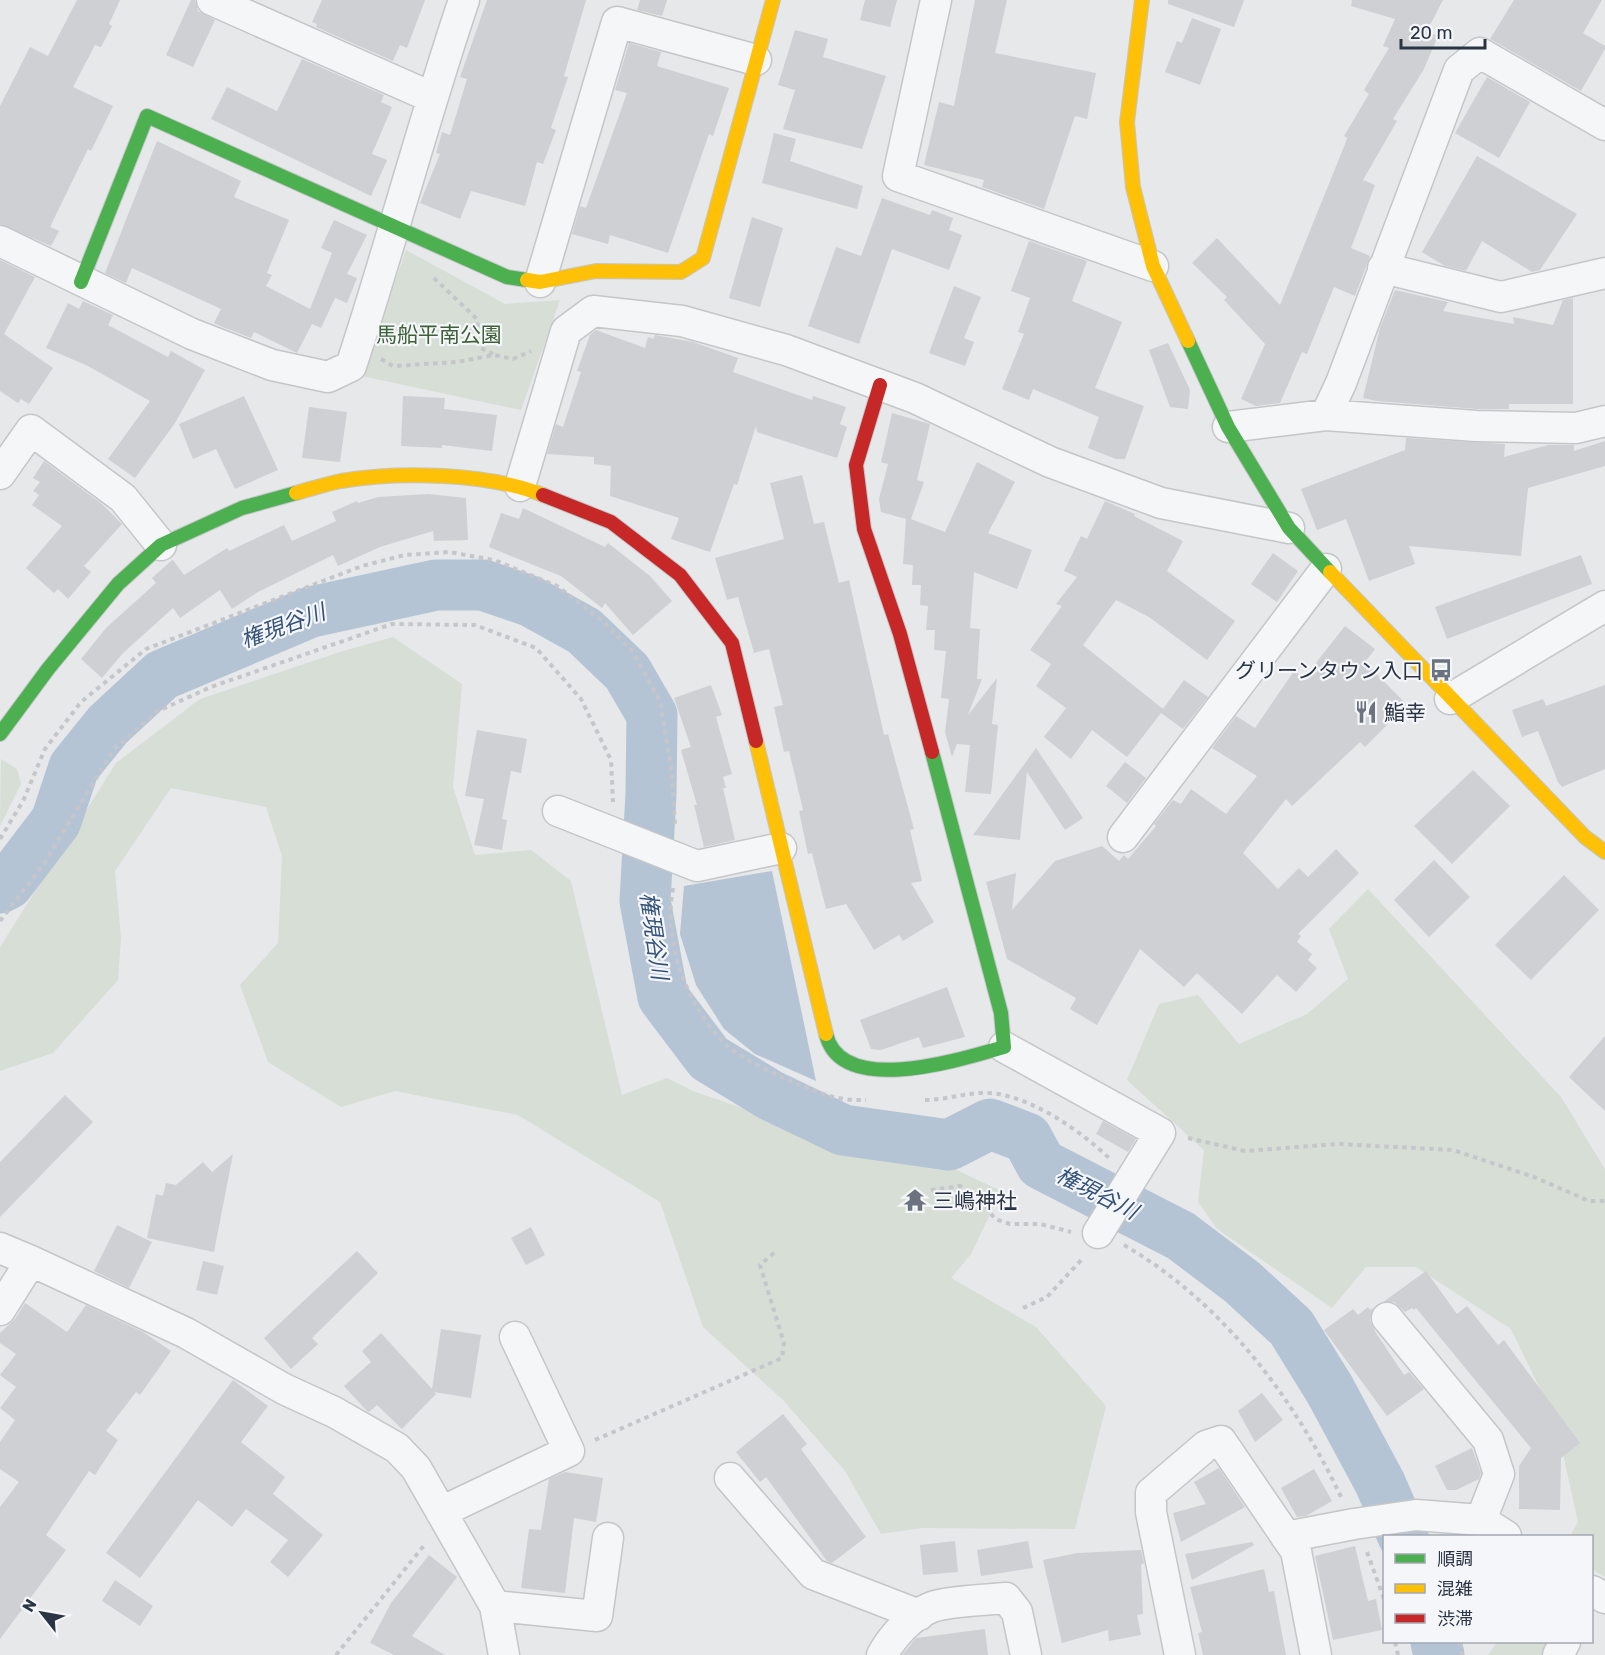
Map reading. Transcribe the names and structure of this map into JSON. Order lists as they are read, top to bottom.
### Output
{
  "water": ["権現谷川"],
  "parks": ["馬船平南公園"],
  "places": {
    "bus stop": ["グリーンタウン入口"],
    "restaurant": ["鮨幸"],
    "temple": ["三嶋神社"]
  },
  "legend": ["順調", "混雑", "渋滞"],
  "scale_bar": "20 m",
  "north": "top left"
}
